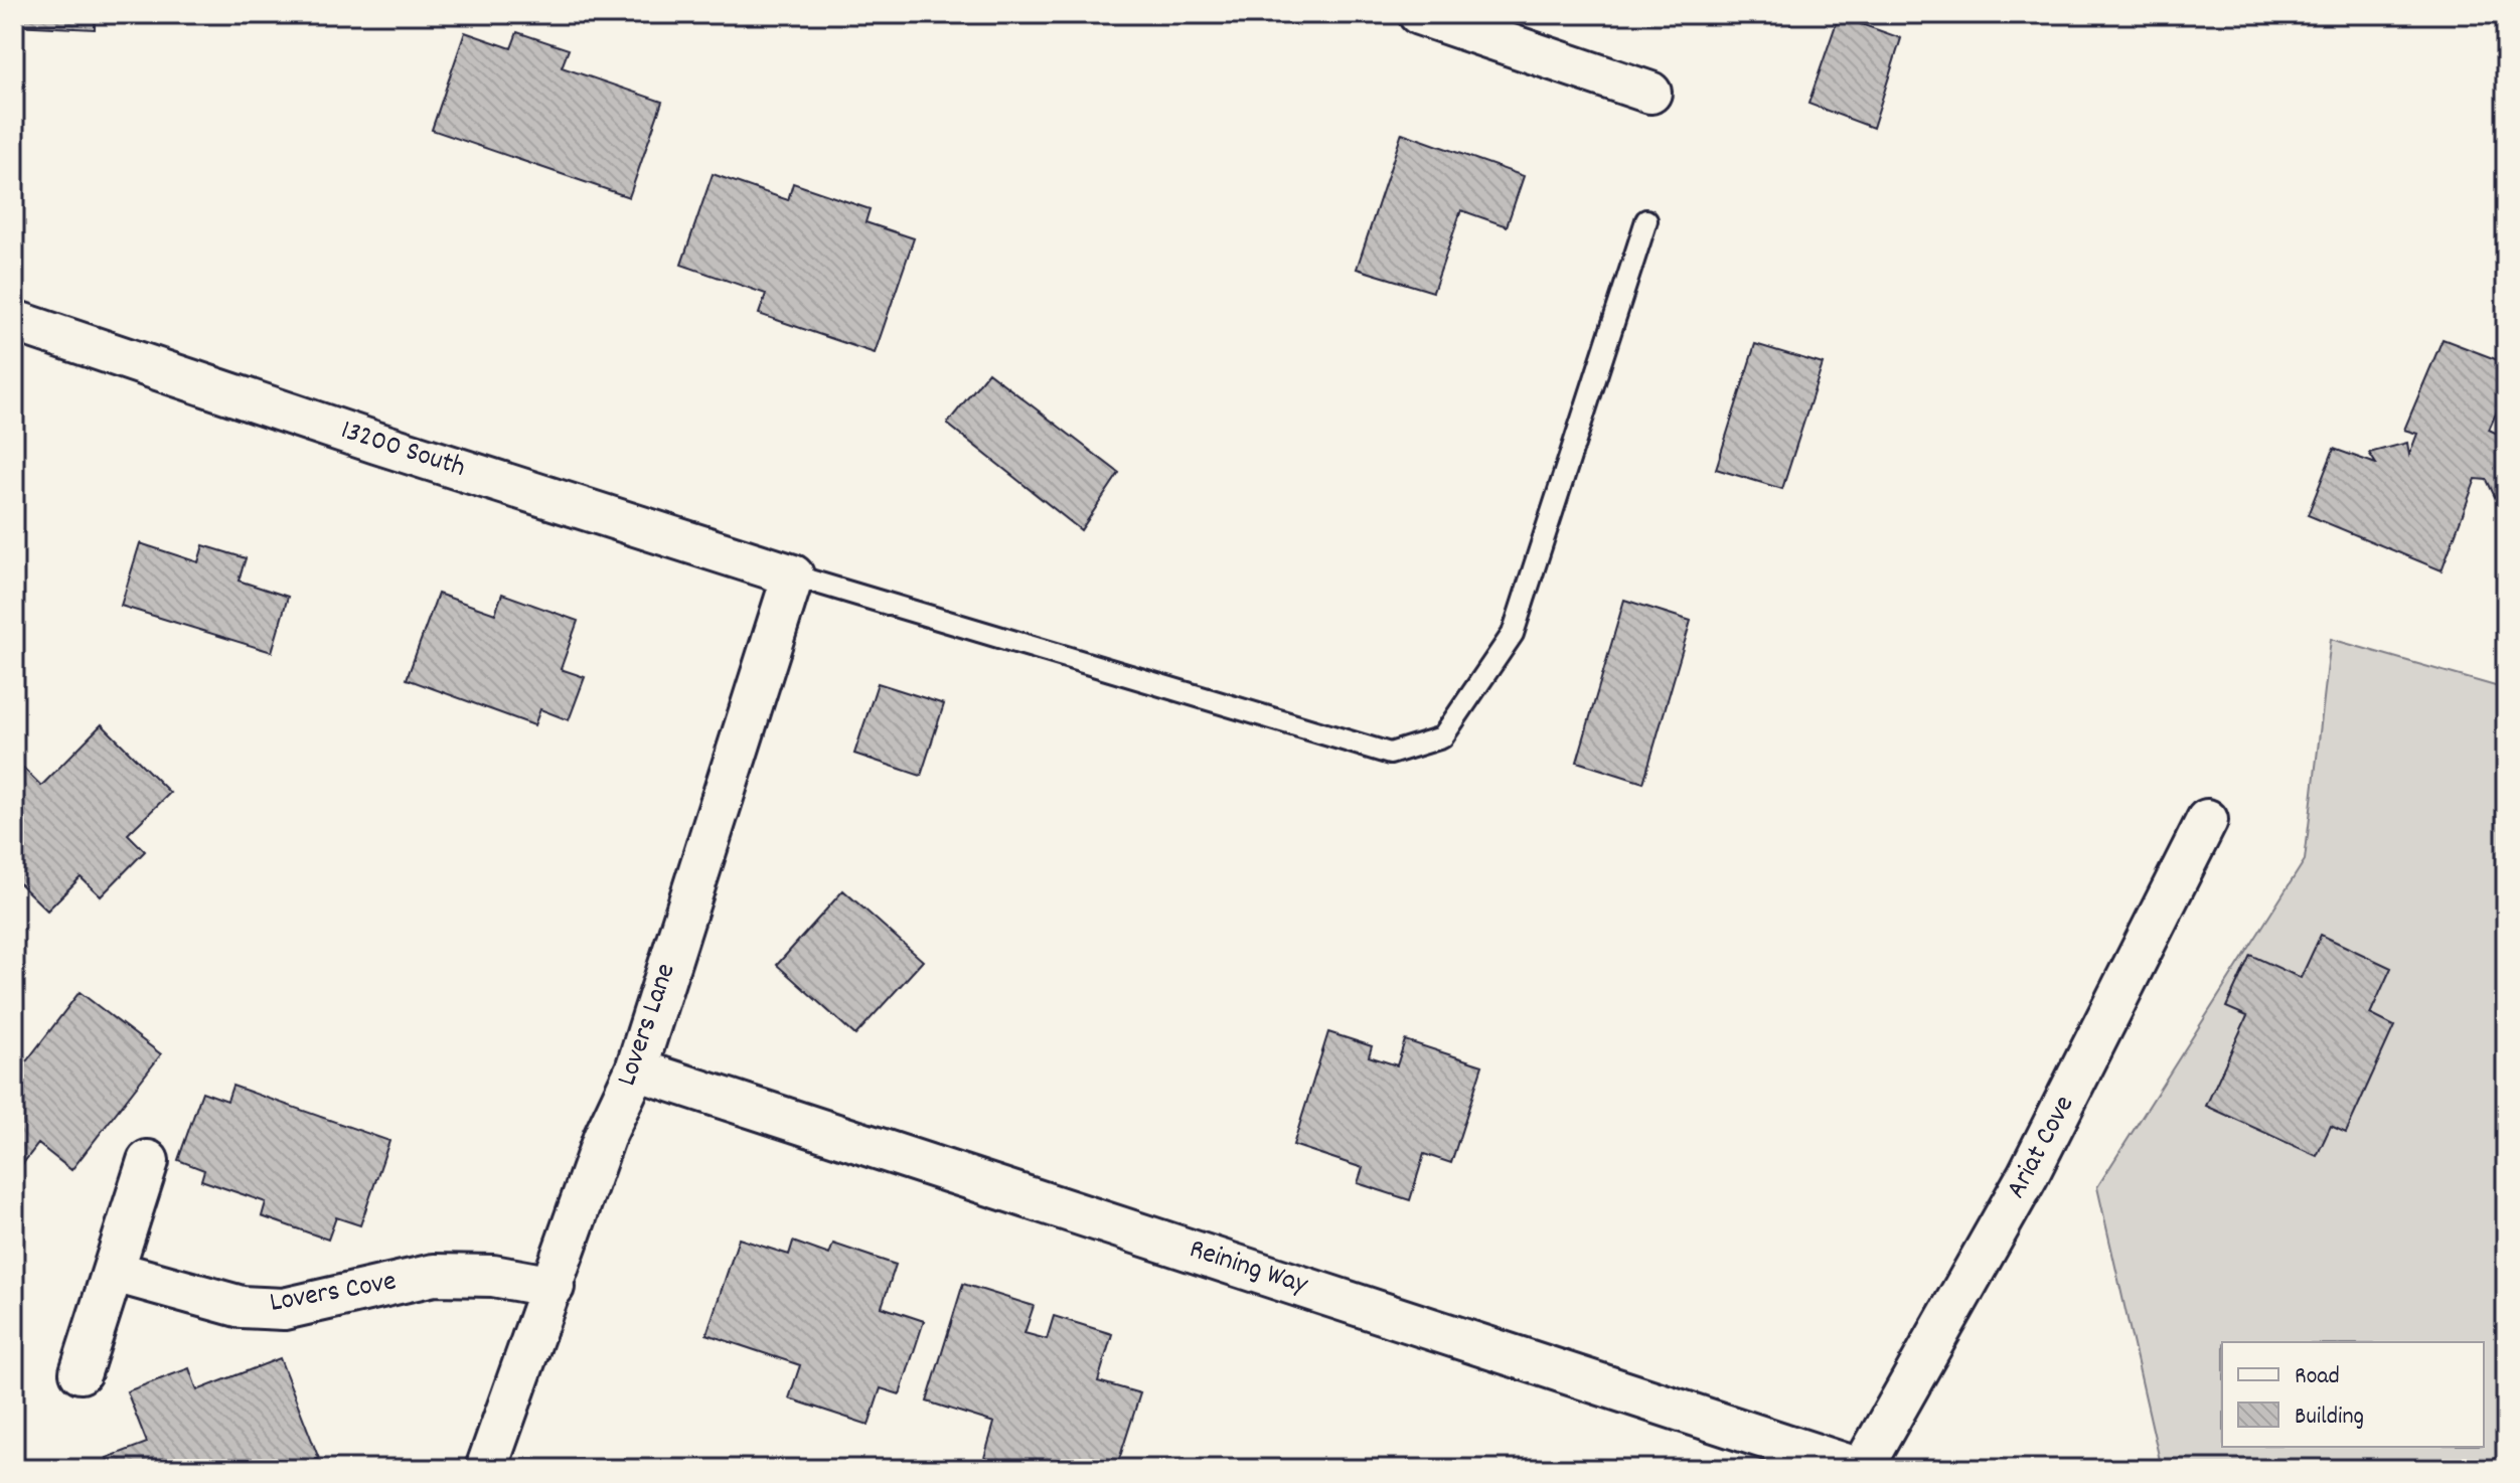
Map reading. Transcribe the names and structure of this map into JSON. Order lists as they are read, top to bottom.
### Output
{
  "streets": {
    "street": [
      "13200 South",
      "Lovers Lane",
      "Ariat Cove",
      "Reining Way",
      "Lovers Cove"
    ]
  },
  "crossings": [
    ["13200 South", "Lovers Lane"],
    ["Lovers Lane", "Reining Way"],
    ["Lovers Lane", "Lovers Cove"],
    ["Ariat Cove", "Reining Way"]
  ],
  "legend": ["Road", "Building"]
}
